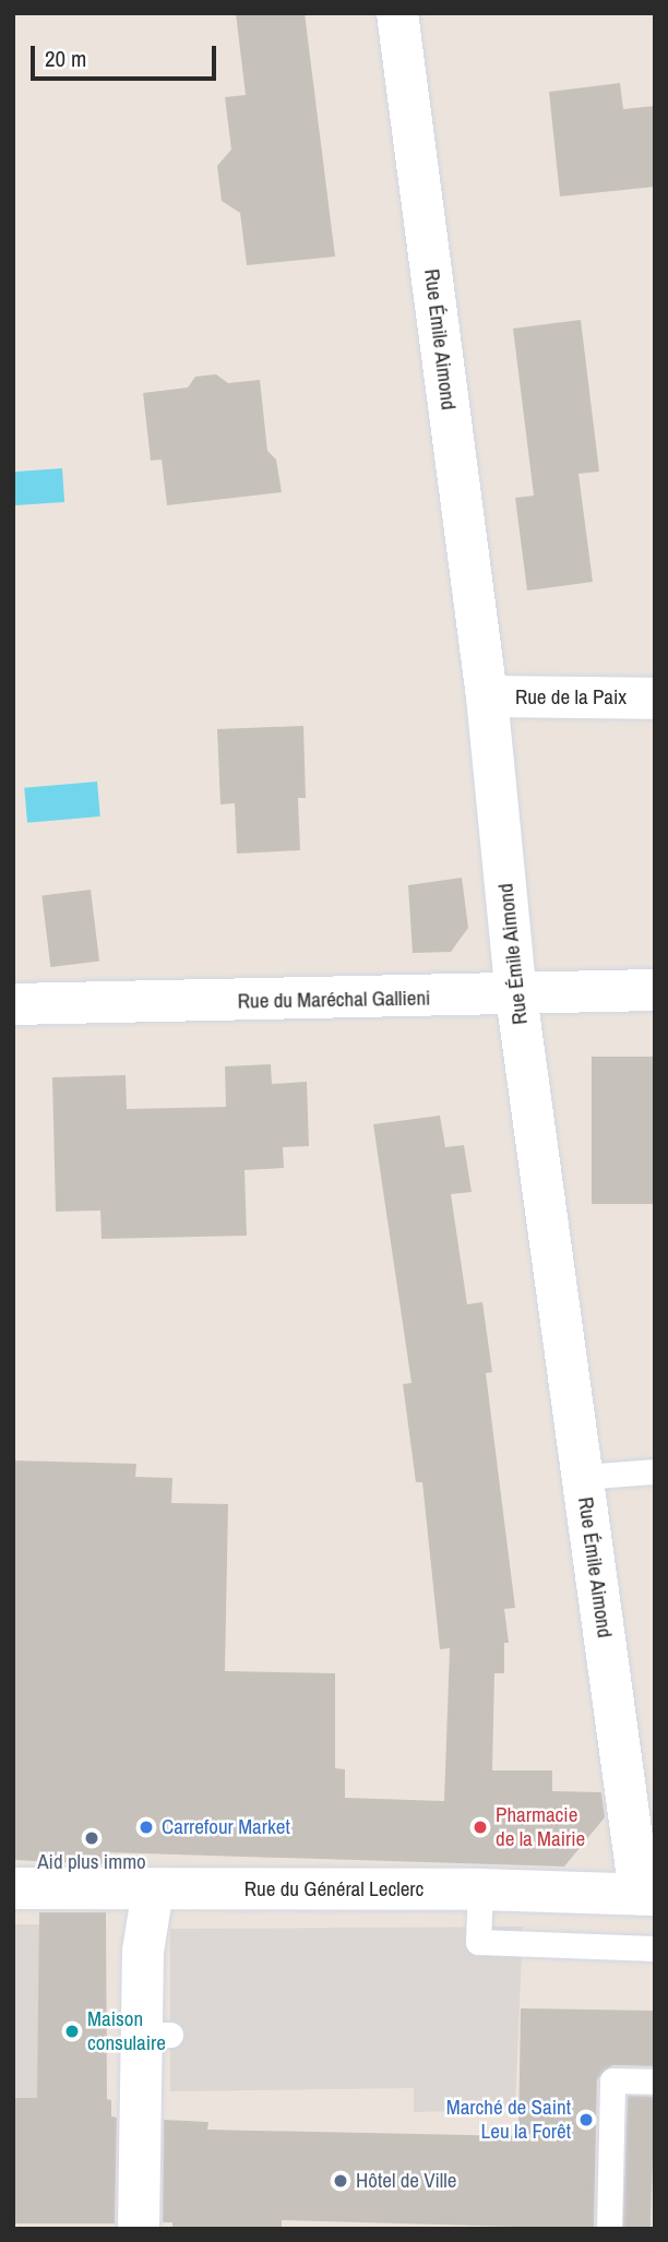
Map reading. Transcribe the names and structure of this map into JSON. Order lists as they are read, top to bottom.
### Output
{
  "streets": {
    "street": [
      "Rue Émile Aimond",
      "Rue de la Paix",
      "Rue du Maréchal Gallieni",
      "Rue du Général Leclerc"
    ]
  },
  "crossings": [
    ["Rue Émile Aimond", "Rue de la Paix"],
    ["Rue Émile Aimond", "Rue du Maréchal Gallieni"],
    ["Rue Émile Aimond", "Rue du Général Leclerc"]
  ],
  "places": [
    "Carrefour Market",
    "Pharmacie de la Mairie",
    "Aid plus immo",
    "Maison consulaire",
    "Marché de Saint Leu la Forêt",
    "Hôtel de Ville"
  ],
  "scale_bar": "20 m"
}
